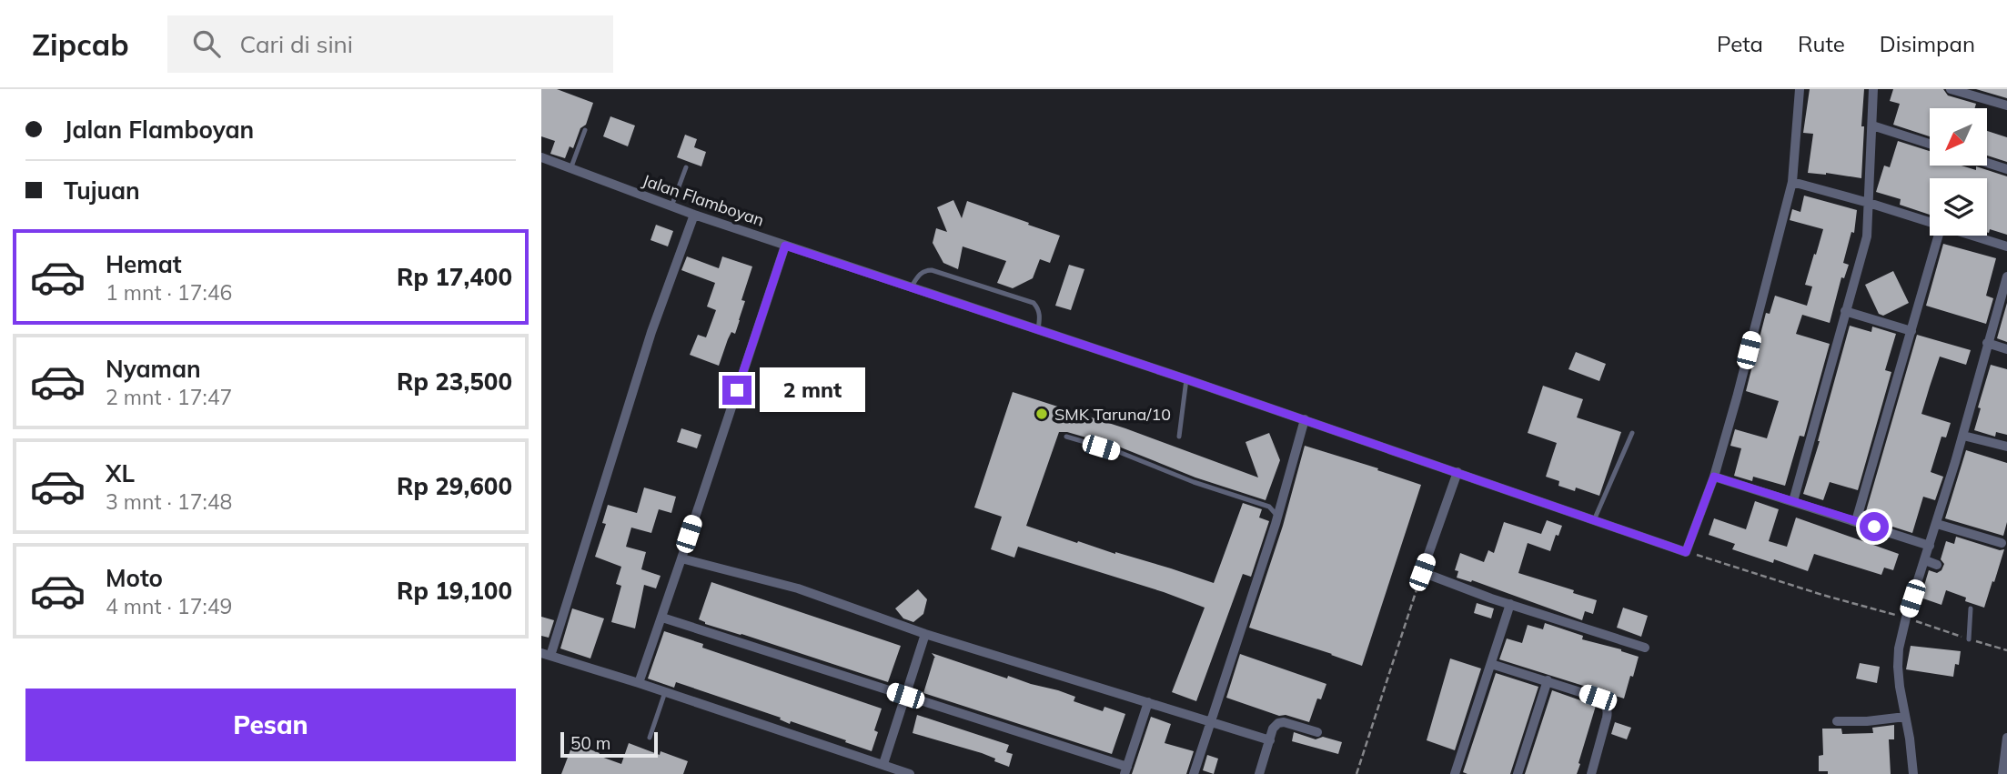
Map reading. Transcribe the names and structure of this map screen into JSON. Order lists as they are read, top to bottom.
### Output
{
  "streets": {
    "street": ["Jalan Flamboyan"]
  },
  "places": ["SMK Taruna/10"],
  "scale_bar": "50 m",
  "north": "bottom left",
  "page": {
    "header": "Zipcab",
    "search": "Cari di sini",
    "nav": ["Peta", "Rute", "Disimpan"],
    "banner": ["Jalan Flamboyan", "Tujuan"],
    "list": [
      {
        "name": "Hemat",
        "note": "1 mnt · 17:46",
        "value": "Rp 17,400"
      },
      {
        "name": "Nyaman",
        "note": "2 mnt · 17:47",
        "value": "Rp 23,500"
      },
      {
        "name": "XL",
        "note": "3 mnt · 17:48",
        "value": "Rp 29,600"
      },
      {
        "name": "Moto",
        "note": "4 mnt · 17:49",
        "value": "Rp 19,100"
      }
    ],
    "bubble": "2 mnt",
    "buttons": "Pesan",
    "scale": "50 m"
  }
}
